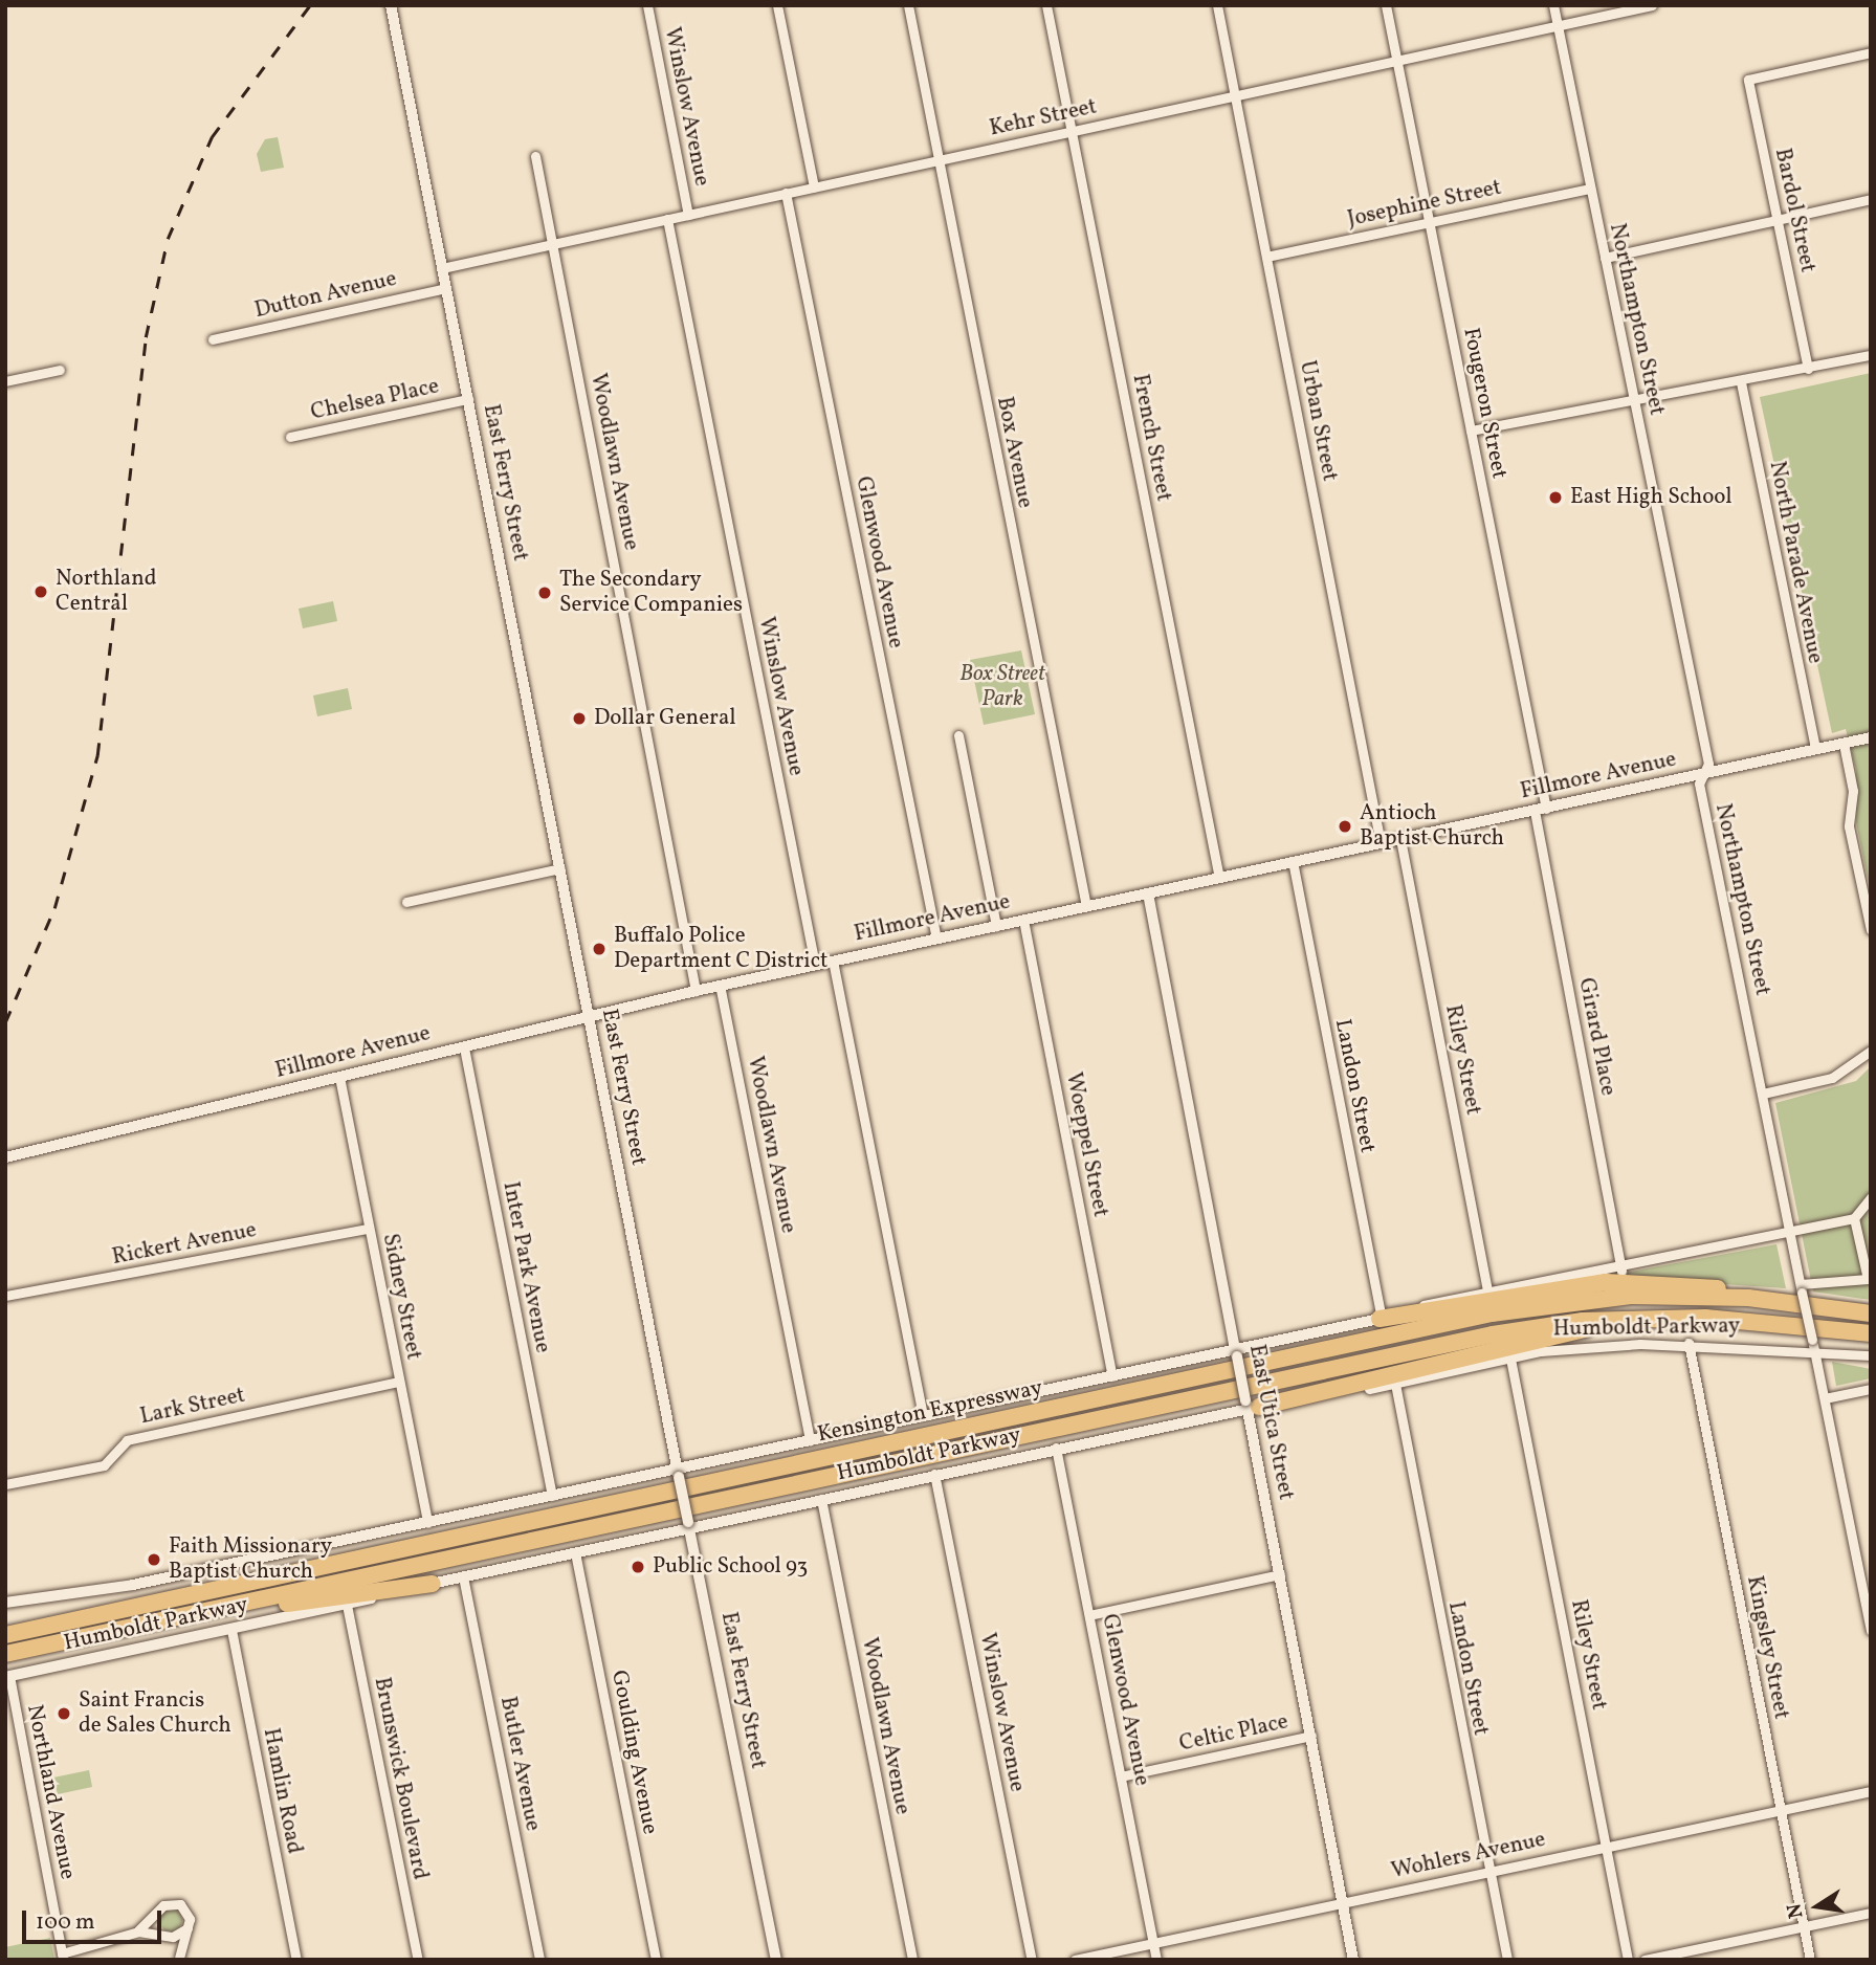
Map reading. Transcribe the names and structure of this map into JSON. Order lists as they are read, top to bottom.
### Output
{
  "streets": {
    "highway": ["Kensington Expressway"],
    "street": [
      "Winslow Avenue",
      "Kehr Street",
      "Josephine Street",
      "Bardol Street",
      "Dutton Avenue",
      "Northampton Street",
      "Chelsea Place",
      "Fougeron Street",
      "Urban Street",
      "French Street",
      "Box Avenue",
      "Woodlawn Avenue",
      "East Ferry Street",
      "Glenwood Avenue",
      "North Parade Avenue",
      "Fillmore Avenue",
      "Girard Place",
      "Riley Street",
      "Landon Street",
      "Woeppel Street",
      "Rickert Avenue",
      "Inter Park Avenue",
      "Sidney Street",
      "Humboldt Parkway",
      "Lark Street",
      "East Utica Street",
      "Kingsley Street",
      "Celtic Place",
      "Goulding Avenue",
      "Butler Avenue",
      "Brunswick Boulevard",
      "Hamlin Road",
      "Northland Avenue",
      "Wohlers Avenue"
    ]
  },
  "crossings": [
    ["Winslow Avenue", "Kehr Street"],
    ["Winslow Avenue", "Fillmore Avenue"],
    ["Winslow Avenue", "Humboldt Parkway"],
    ["Kehr Street", "Northampton Street"],
    ["Kehr Street", "Fougeron Street"],
    ["Kehr Street", "Urban Street"],
    ["Kehr Street", "French Street"],
    ["Kehr Street", "Box Avenue"],
    ["Kehr Street", "Woodlawn Avenue"],
    ["Kehr Street", "East Ferry Street"],
    ["Kehr Street", "Glenwood Avenue"],
    ["Josephine Street", "Northampton Street"],
    ["Josephine Street", "Fougeron Street"],
    ["Josephine Street", "Urban Street"],
    ["Dutton Avenue", "East Ferry Street"],
    ["Northampton Street", "Fillmore Avenue"],
    ["Northampton Street", "Humboldt Parkway"],
    ["Chelsea Place", "East Ferry Street"],
    ["Fougeron Street", "Fillmore Avenue"],
    ["Fougeron Street", "Girard Place"],
    ["Urban Street", "Fillmore Avenue"],
    ["French Street", "Fillmore Avenue"],
    ["Box Avenue", "Fillmore Avenue"],
    ["Woodlawn Avenue", "Fillmore Avenue"],
    ["Woodlawn Avenue", "Humboldt Parkway"],
    ["East Ferry Street", "Fillmore Avenue"],
    ["East Ferry Street", "Humboldt Parkway"],
    ["Glenwood Avenue", "Fillmore Avenue"],
    ["Glenwood Avenue", "Humboldt Parkway"],
    ["Glenwood Avenue", "Celtic Place"],
    ["Glenwood Avenue", "Wohlers Avenue"],
    ["North Parade Avenue", "Fillmore Avenue"],
    ["Fillmore Avenue", "Girard Place"],
    ["Fillmore Avenue", "Riley Street"],
    ["Fillmore Avenue", "Landon Street"],
    ["Fillmore Avenue", "Woeppel Street"],
    ["Fillmore Avenue", "Inter Park Avenue"],
    ["Fillmore Avenue", "Sidney Street"],
    ["Fillmore Avenue", "East Utica Street"],
    ["Girard Place", "Humboldt Parkway"],
    ["Riley Street", "Humboldt Parkway"],
    ["Riley Street", "Wohlers Avenue"],
    ["Landon Street", "Humboldt Parkway"],
    ["Landon Street", "Wohlers Avenue"],
    ["Woeppel Street", "Humboldt Parkway"],
    ["Rickert Avenue", "Sidney Street"],
    ["Inter Park Avenue", "Humboldt Parkway"],
    ["Sidney Street", "Humboldt Parkway"],
    ["Sidney Street", "Lark Street"],
    ["Humboldt Parkway", "East Utica Street"],
    ["Humboldt Parkway", "Kingsley Street"],
    ["Humboldt Parkway", "Goulding Avenue"],
    ["Humboldt Parkway", "Butler Avenue"],
    ["Humboldt Parkway", "Brunswick Boulevard"],
    ["Humboldt Parkway", "Hamlin Road"],
    ["Humboldt Parkway", "Northland Avenue"],
    ["East Utica Street", "Celtic Place"],
    ["East Utica Street", "Wohlers Avenue"],
    ["Kingsley Street", "Wohlers Avenue"]
  ],
  "parks": ["Box Street Park"],
  "places": [
    "East High School",
    "Northland Central",
    "The Secondary Service Companies",
    "Dollar General",
    "Antioch Baptist Church",
    "Buffalo Police Department C District",
    "Faith Missionary Baptist Church",
    "Public School 93",
    "Saint Francis de Sales Church"
  ],
  "scale_bar": "100 m",
  "north": "left"
}
